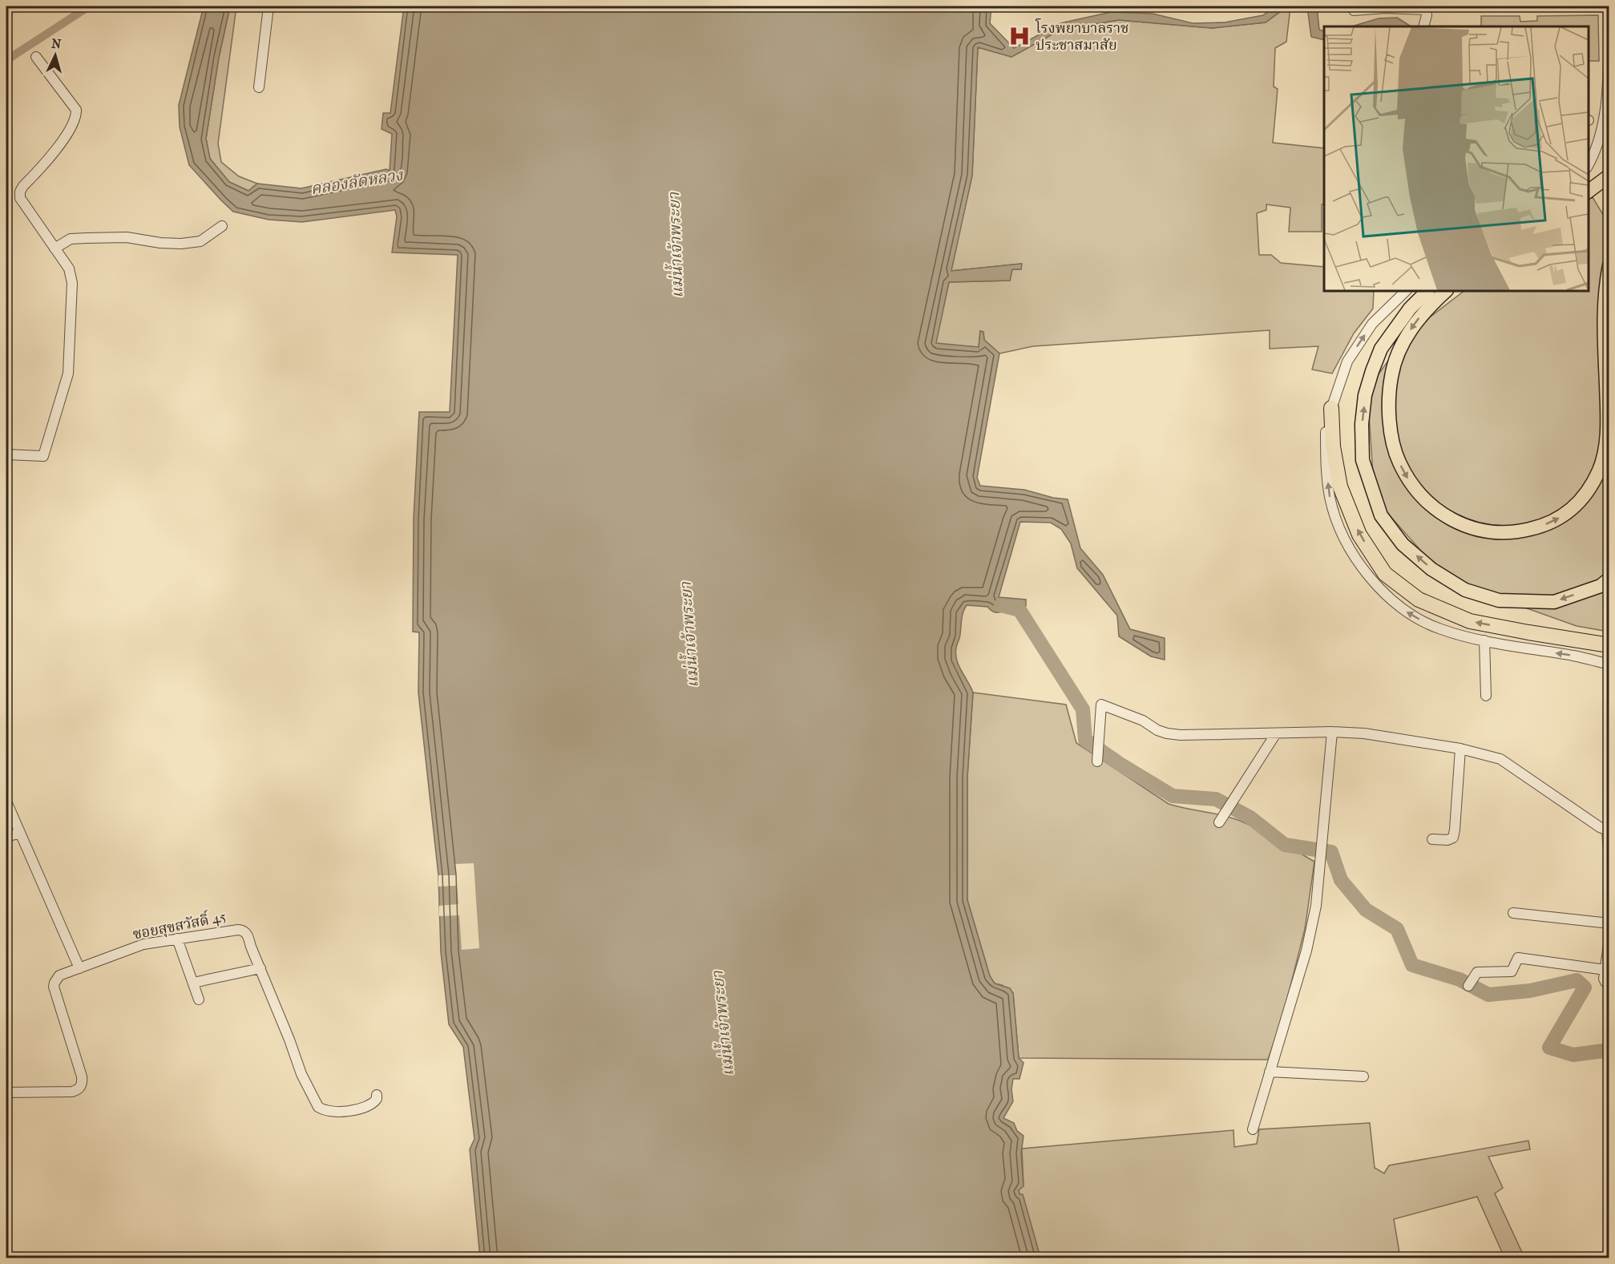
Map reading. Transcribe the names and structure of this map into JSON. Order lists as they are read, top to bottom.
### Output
{
  "streets": {
    "street": ["ซอยสุขสวัสดิ์ 45"]
  },
  "water": ["คลองลัดหลวง", "แม่น้ำเจ้าพระยา"],
  "places": {
    "hospital": ["โรงพยาบาลราช ประชาสมาสัย"]
  },
  "north": "top"
}
